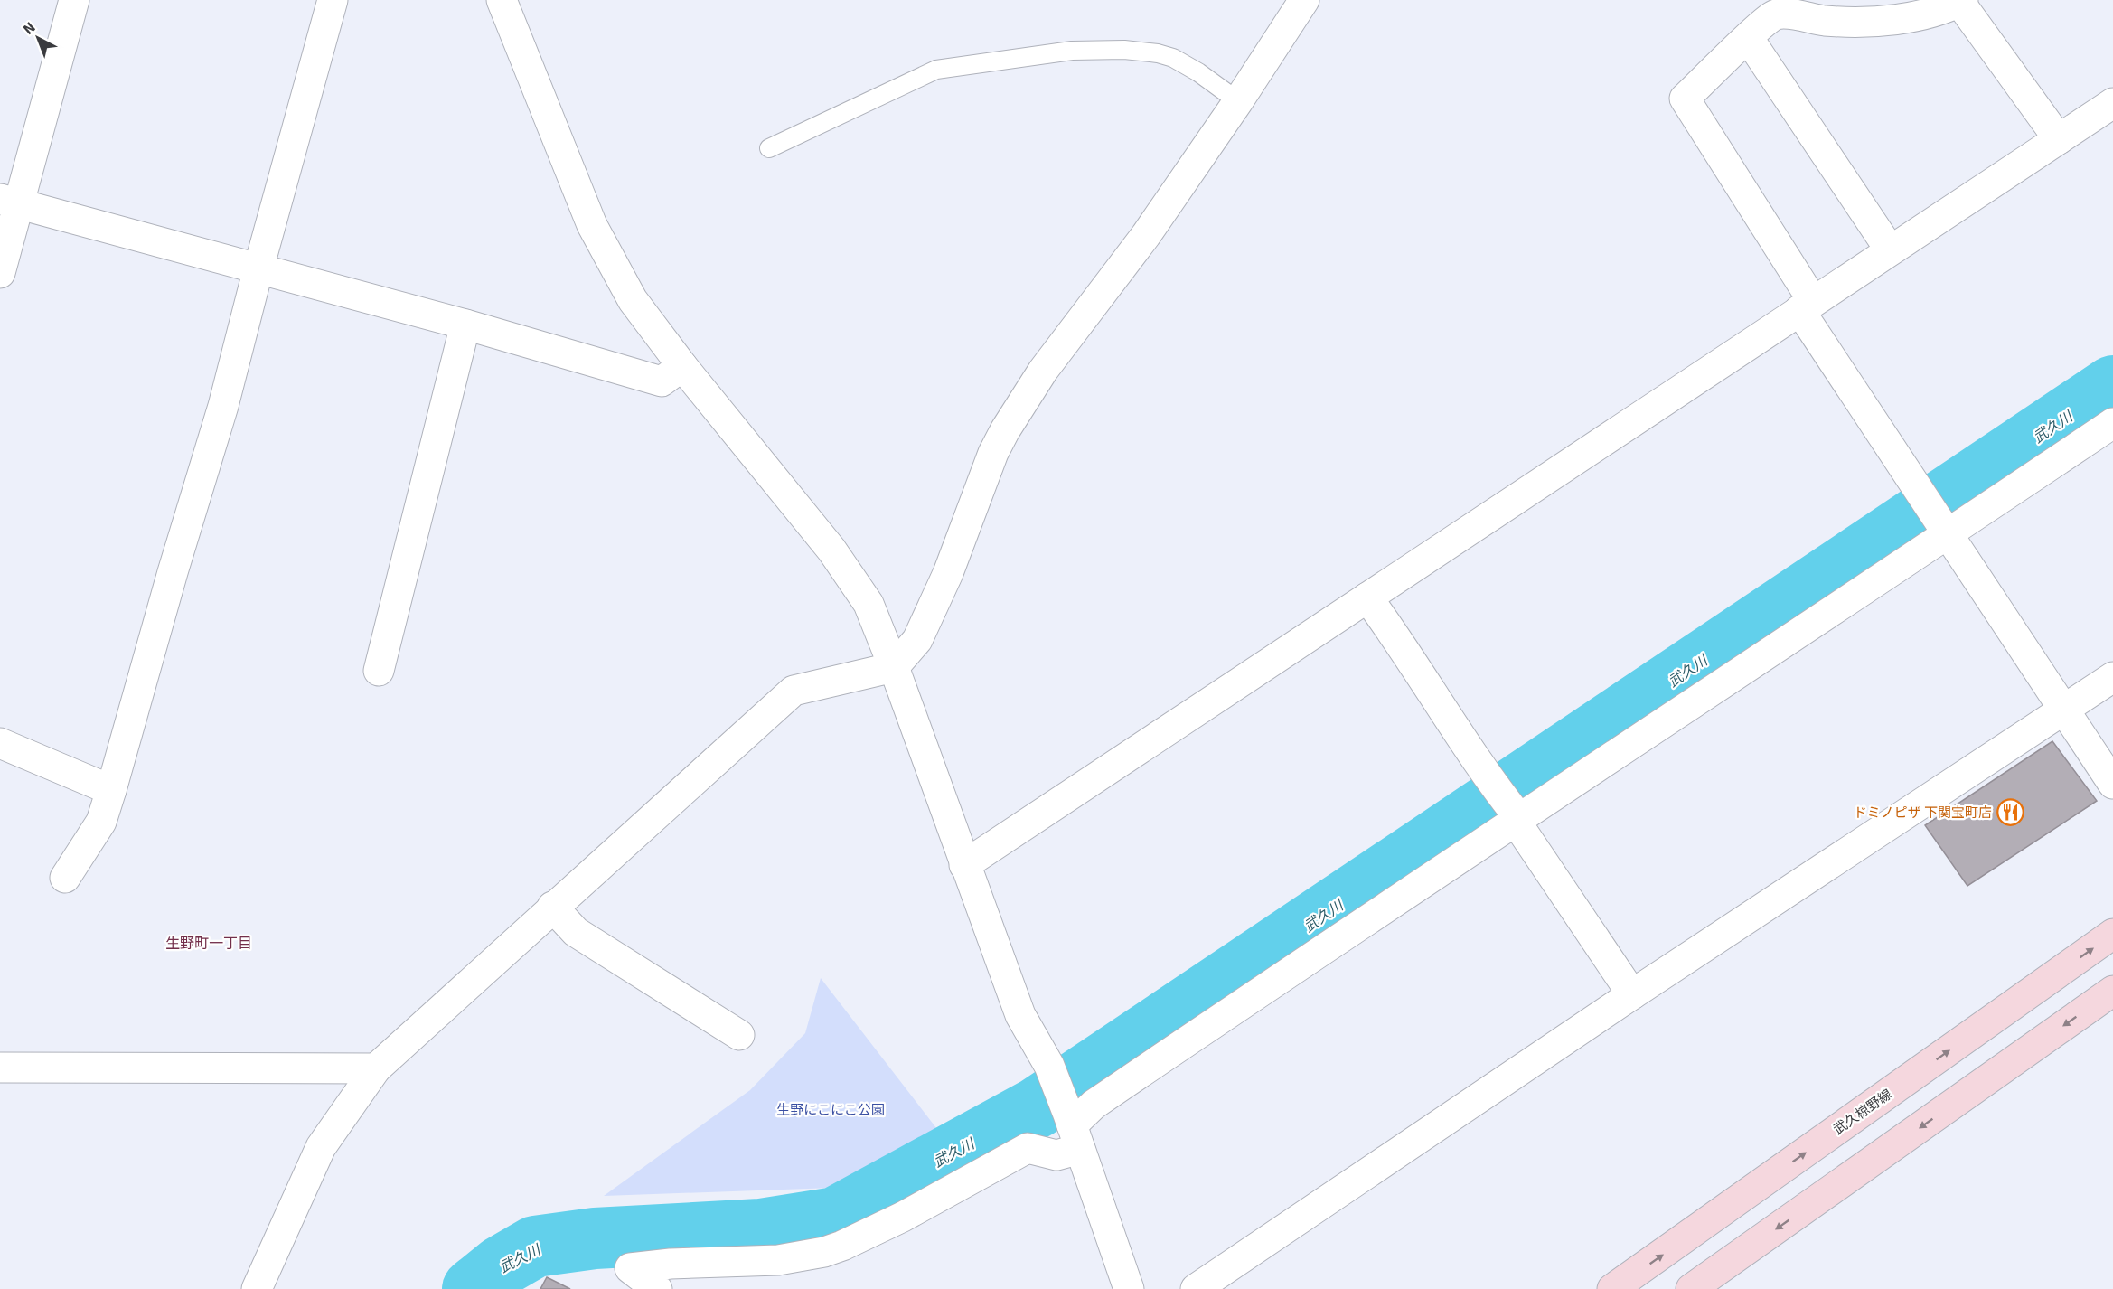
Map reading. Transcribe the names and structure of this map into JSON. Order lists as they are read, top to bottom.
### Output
{
  "streets": {
    "main road": ["武久椋野線"]
  },
  "districts": ["生野町一丁目"],
  "water": ["武久川"],
  "parks": ["生野にこにこ公園"],
  "places": {
    "restaurant": ["ドミノピザ 下関宝町店"]
  },
  "north": "top left"
}
